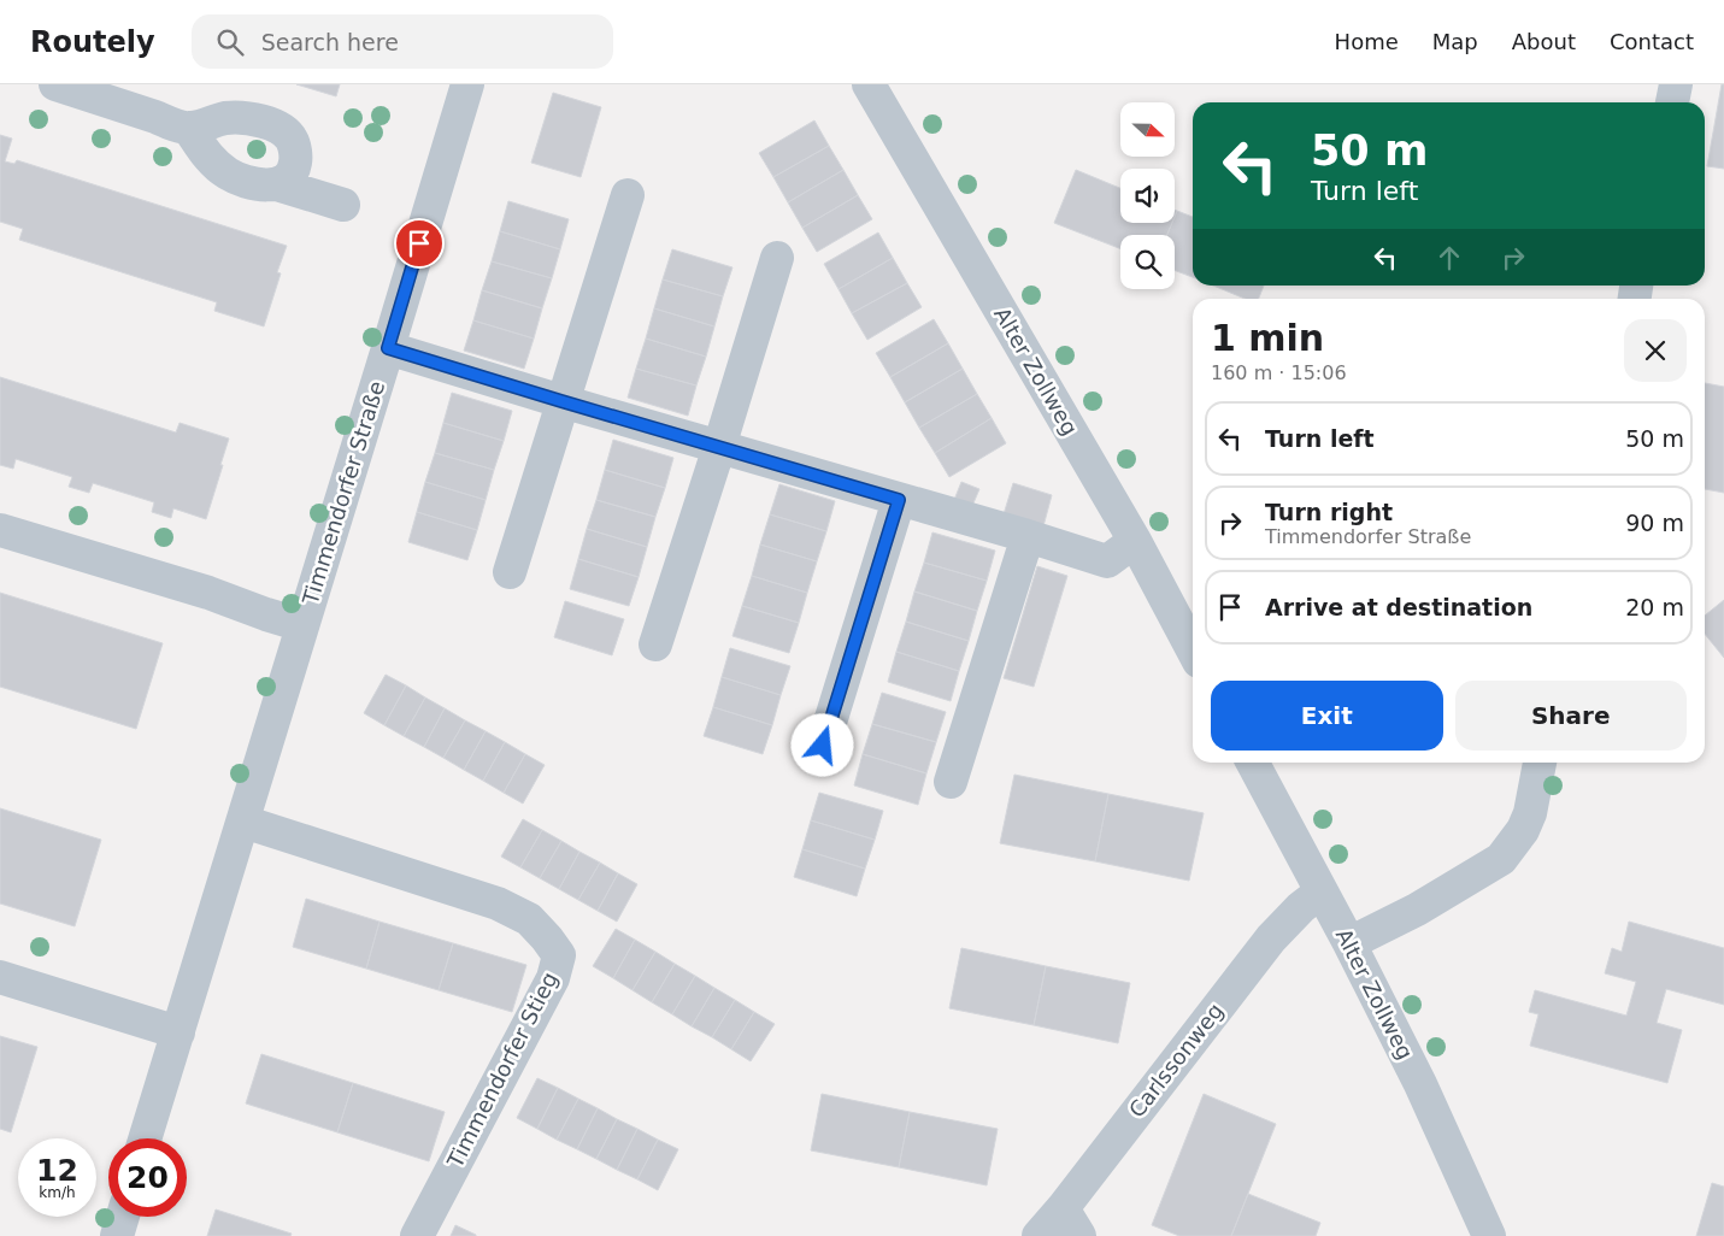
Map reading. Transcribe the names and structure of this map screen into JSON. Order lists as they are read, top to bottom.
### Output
{
  "streets": {
    "street": [
      "Alter Zollweg",
      "Timmendorfer Straße",
      "Carlssonweg",
      "Timmendorfer Stieg"
    ]
  },
  "crossings": [
    ["Alter Zollweg", "Carlssonweg"],
    ["Timmendorfer Straße", "Timmendorfer Stieg"]
  ],
  "north": "right",
  "page": {
    "header": "Routely",
    "search": "Search here",
    "nav": [
      "Home",
      "Map",
      "About",
      "Contact"
    ],
    "turn": ["50 m", "Turn left"],
    "heading": ["1 min", "160 m · 15:06"],
    "list": [
      {
        "name": "Turn left",
        "value": "50 m"
      },
      {
        "name": "Turn right",
        "note": "Timmendorfer Straße",
        "value": "90 m"
      },
      {
        "name": "Arrive at destination",
        "value": "20 m"
      }
    ],
    "buttons": ["Exit", "Share"],
    "speed": "12 km/h",
    "limit": "20"
  }
}
